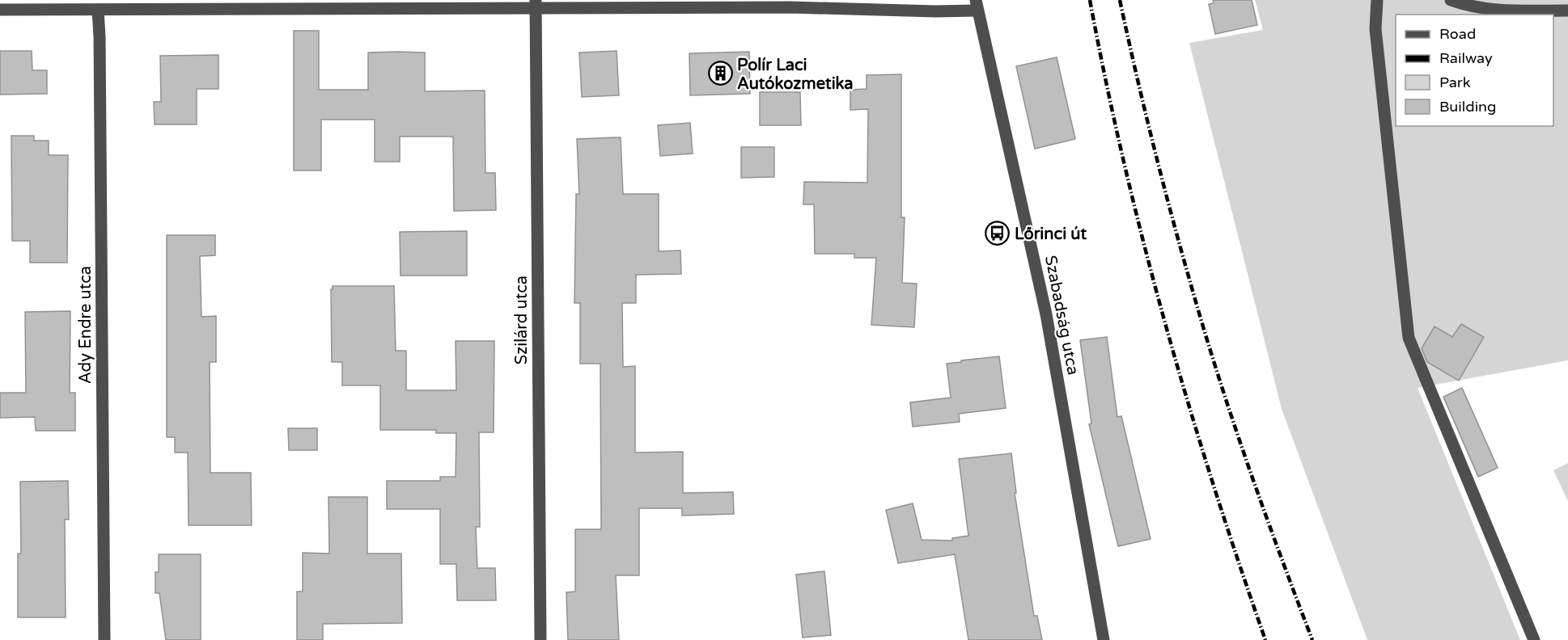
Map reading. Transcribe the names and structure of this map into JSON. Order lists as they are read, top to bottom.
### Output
{
  "streets": {
    "street": ["Szabadság utca", "Szilárd utca", "Ady Endre utca"]
  },
  "places": {
    "building": ["Polír Laci Autókozmetika"],
    "bus stop": ["Lőrinci út"]
  },
  "legend": [
    "Road",
    "Railway",
    "Park",
    "Building"
  ]
}
